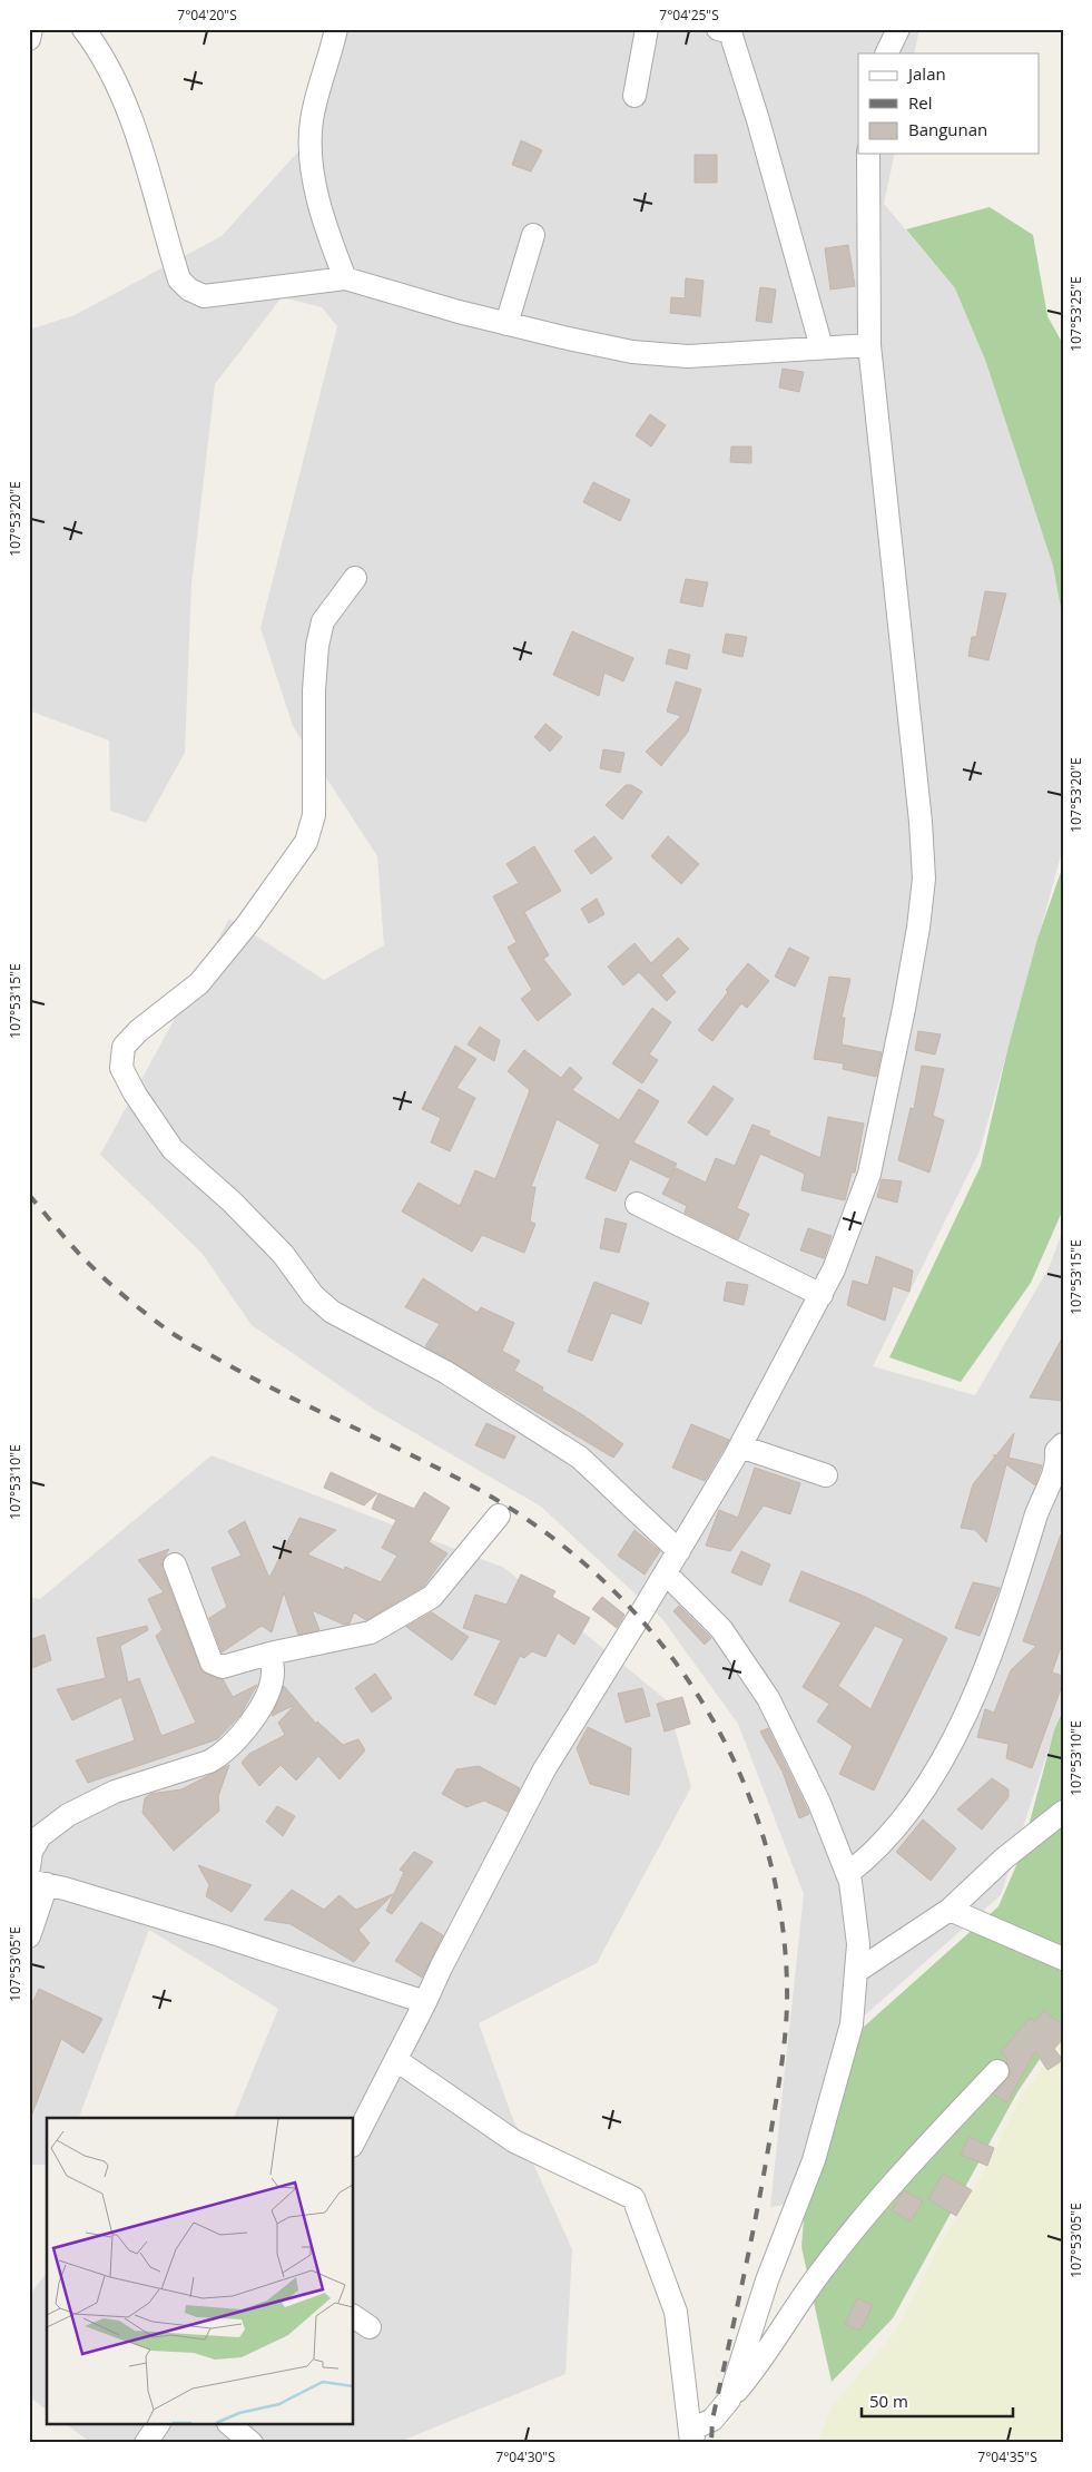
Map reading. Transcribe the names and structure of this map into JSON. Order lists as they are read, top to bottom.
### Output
{
  "legend": ["Jalan", "Rel", "Bangunan"],
  "scale_bar": "50 m",
  "coordinates": [
    "7°04'20\"S",
    "7°04'25\"S",
    "107°53'25\"E",
    "107°53'20\"E",
    "107°53'15\"E",
    "107°53'10\"E",
    "107°53'05\"E",
    "7°04'30\"S",
    "7°04'35\"S"
  ]
}
